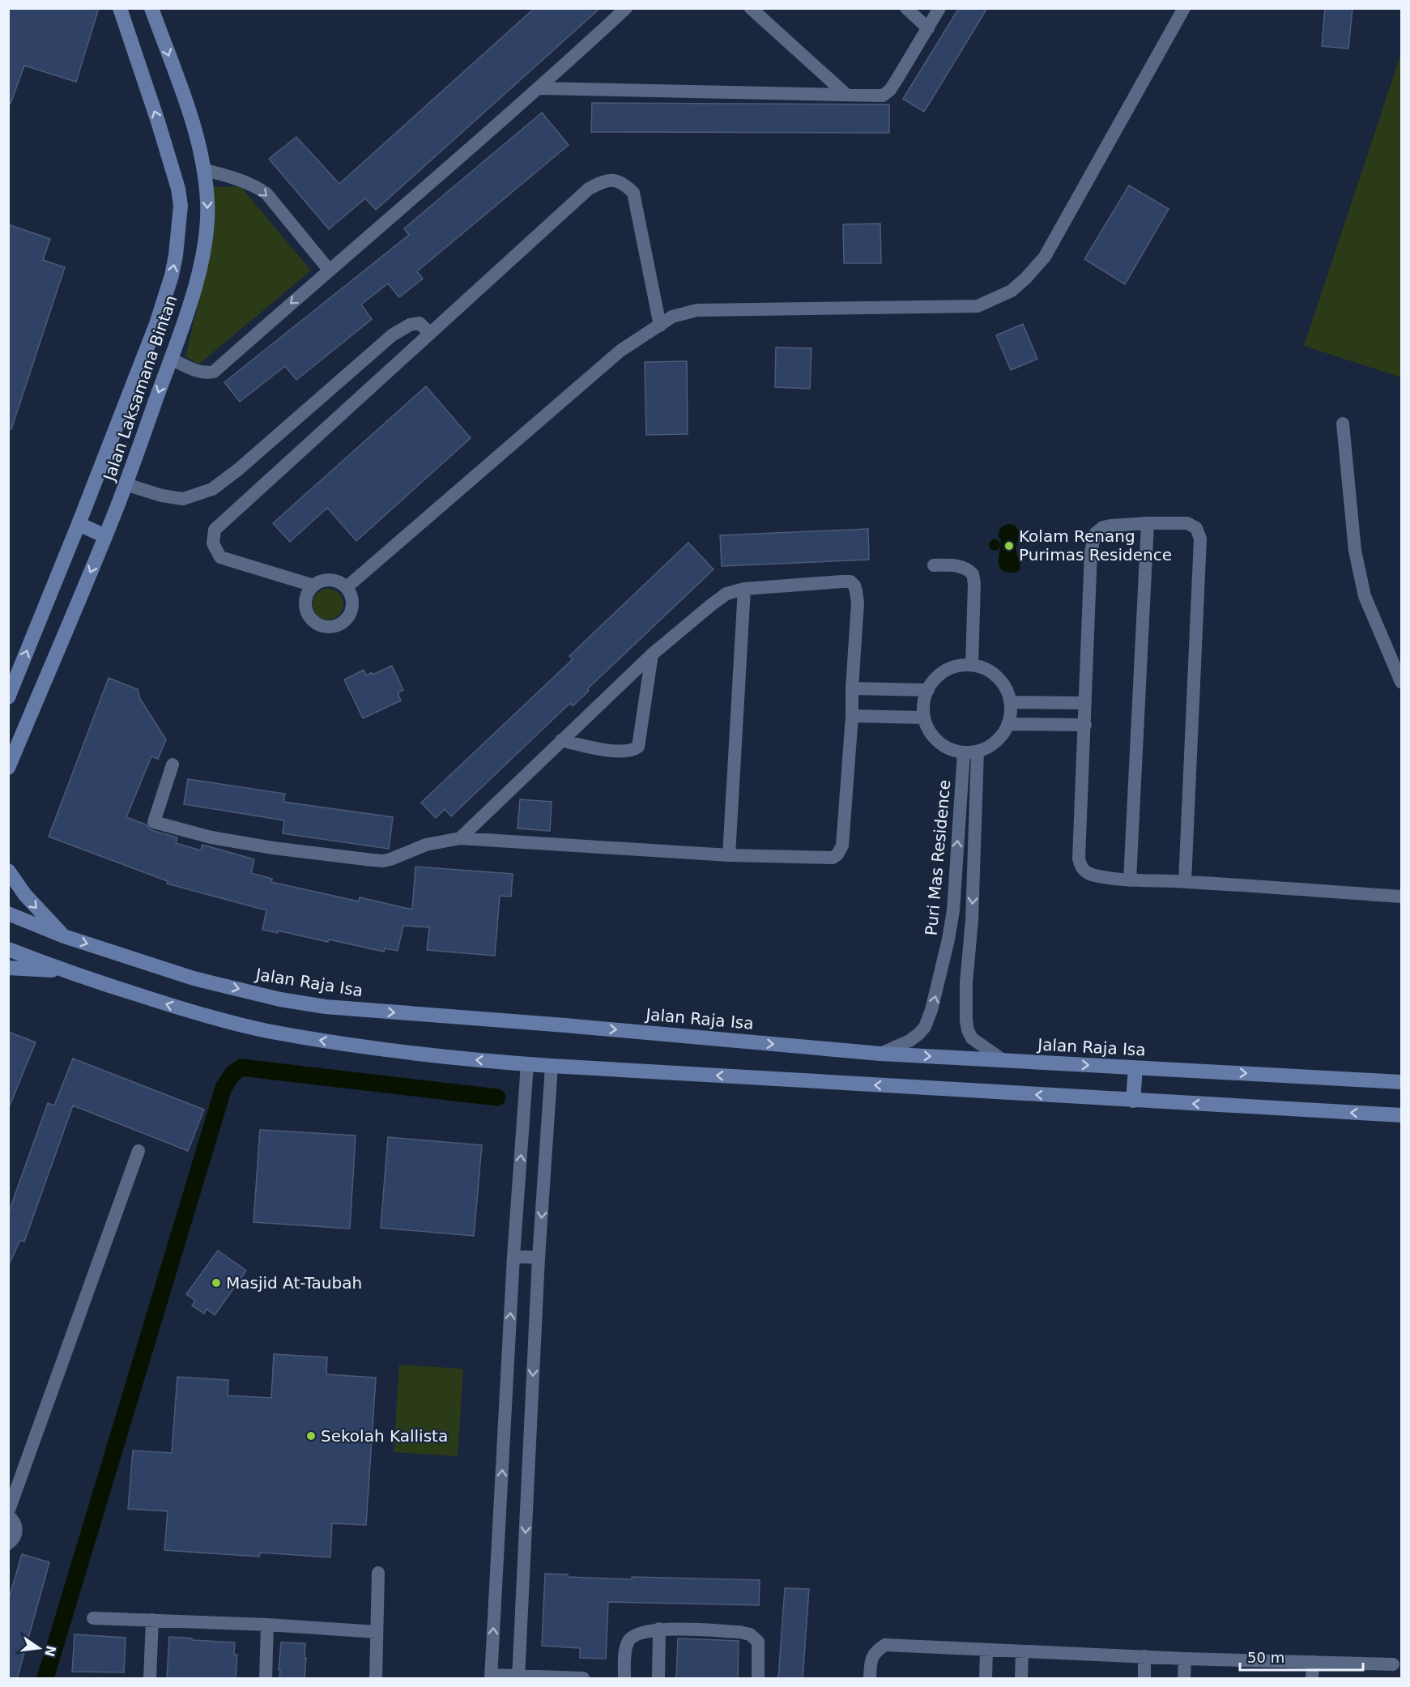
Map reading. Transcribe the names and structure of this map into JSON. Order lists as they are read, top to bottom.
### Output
{
  "streets": {
    "main road": ["Jalan Laksamana Bintan", "Jalan Raja Isa"],
    "street": ["Puri Mas Residence"]
  },
  "crossings": [
    ["Puri Mas Residence", "Jalan Raja Isa"]
  ],
  "places": ["Kolam Renang Purimas Residence", "Masjid At-Taubah", "Sekolah Kallista"],
  "scale_bar": "50 m",
  "north": "right"
}
